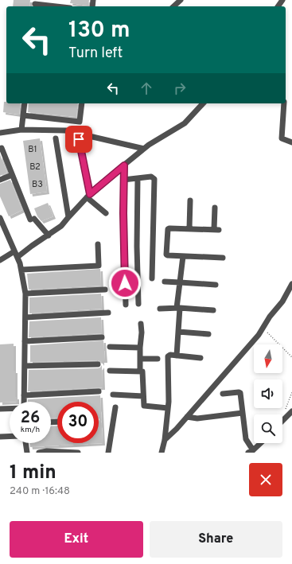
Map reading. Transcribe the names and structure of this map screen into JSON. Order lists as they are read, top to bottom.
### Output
{
  "house_numbers": ["B1", "B2", "B3"],
  "north": "bottom",
  "page": {
    "turn": ["130 m", "Turn left"],
    "speed": "26 km/h",
    "limit": "30",
    "heading": ["1 min", "240 m · 16:48"],
    "buttons": ["Exit", "Share"]
  }
}
